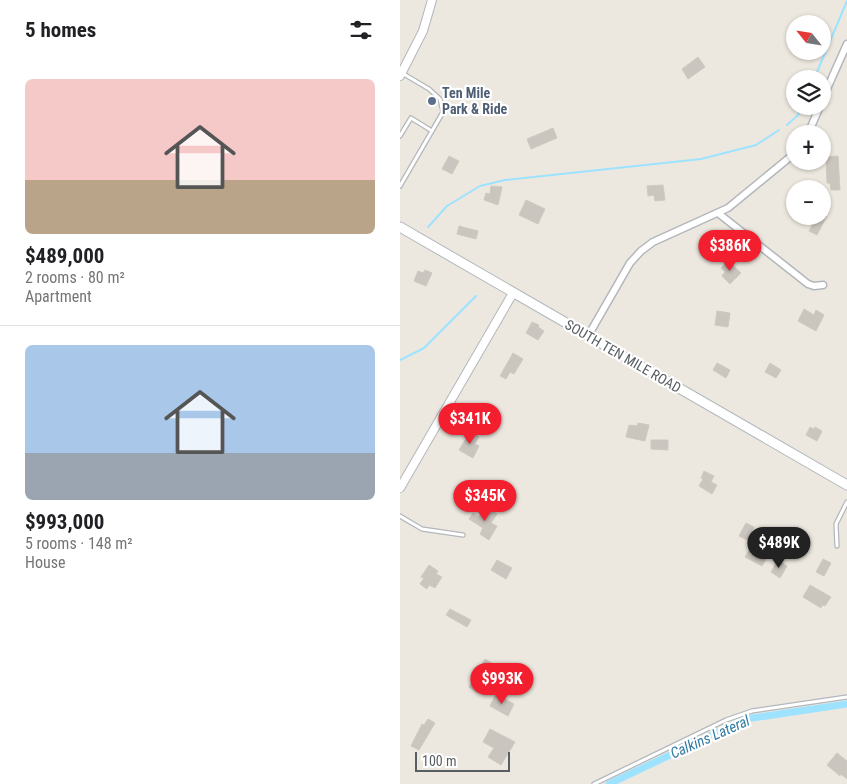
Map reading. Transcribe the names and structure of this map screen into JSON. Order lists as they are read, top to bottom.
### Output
{
  "streets": {
    "main road": ["SOUTH TEN MILE ROAD"]
  },
  "water": ["Calkins Lateral"],
  "places": ["Ten Mile Park & Ride"],
  "scale_bar": "100 m",
  "north": "top left",
  "page": {
    "heading": "5 homes",
    "map_buttons": ["+", "−"],
    "list": [
      {
        "name": "$489,000",
        "note": "2 rooms · 80 m² · Apartment"
      },
      {
        "name": "$993,000",
        "note": "5 rooms · 148 m² · House"
      }
    ],
    "price": [
      "$386K",
      "$341K",
      "$345K",
      "$489K",
      "$993K"
    ],
    "scale": "100 m"
  }
}
